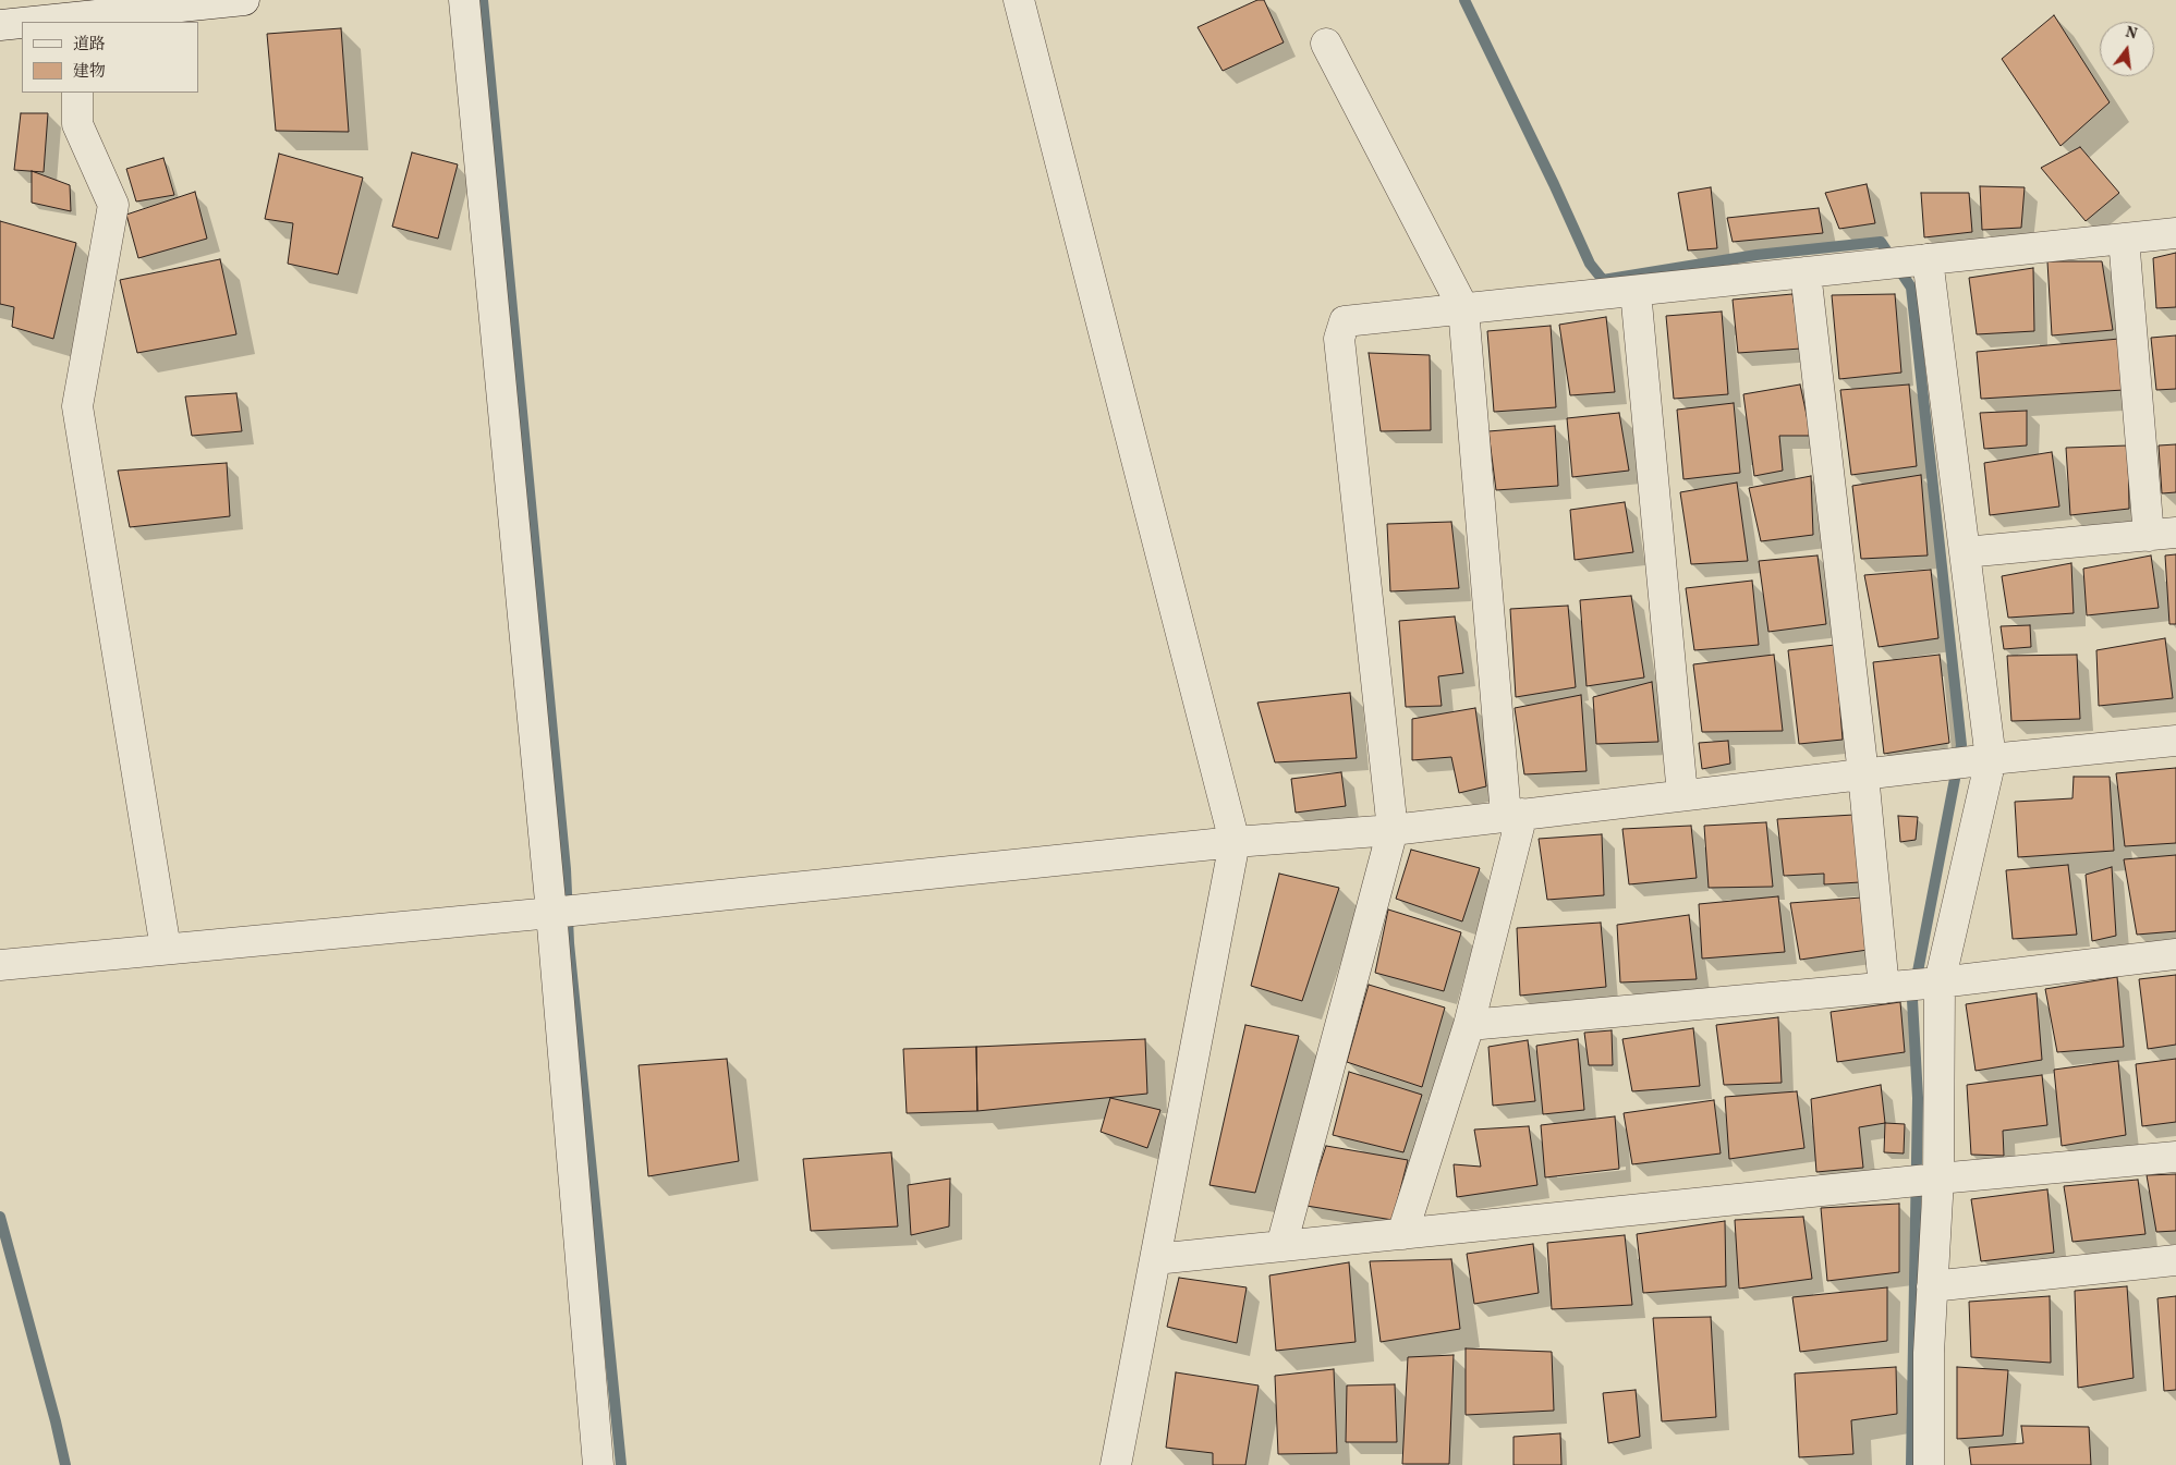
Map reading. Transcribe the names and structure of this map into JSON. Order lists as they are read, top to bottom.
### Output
{
  "legend": ["道路", "建物"],
  "north": "top"
}
